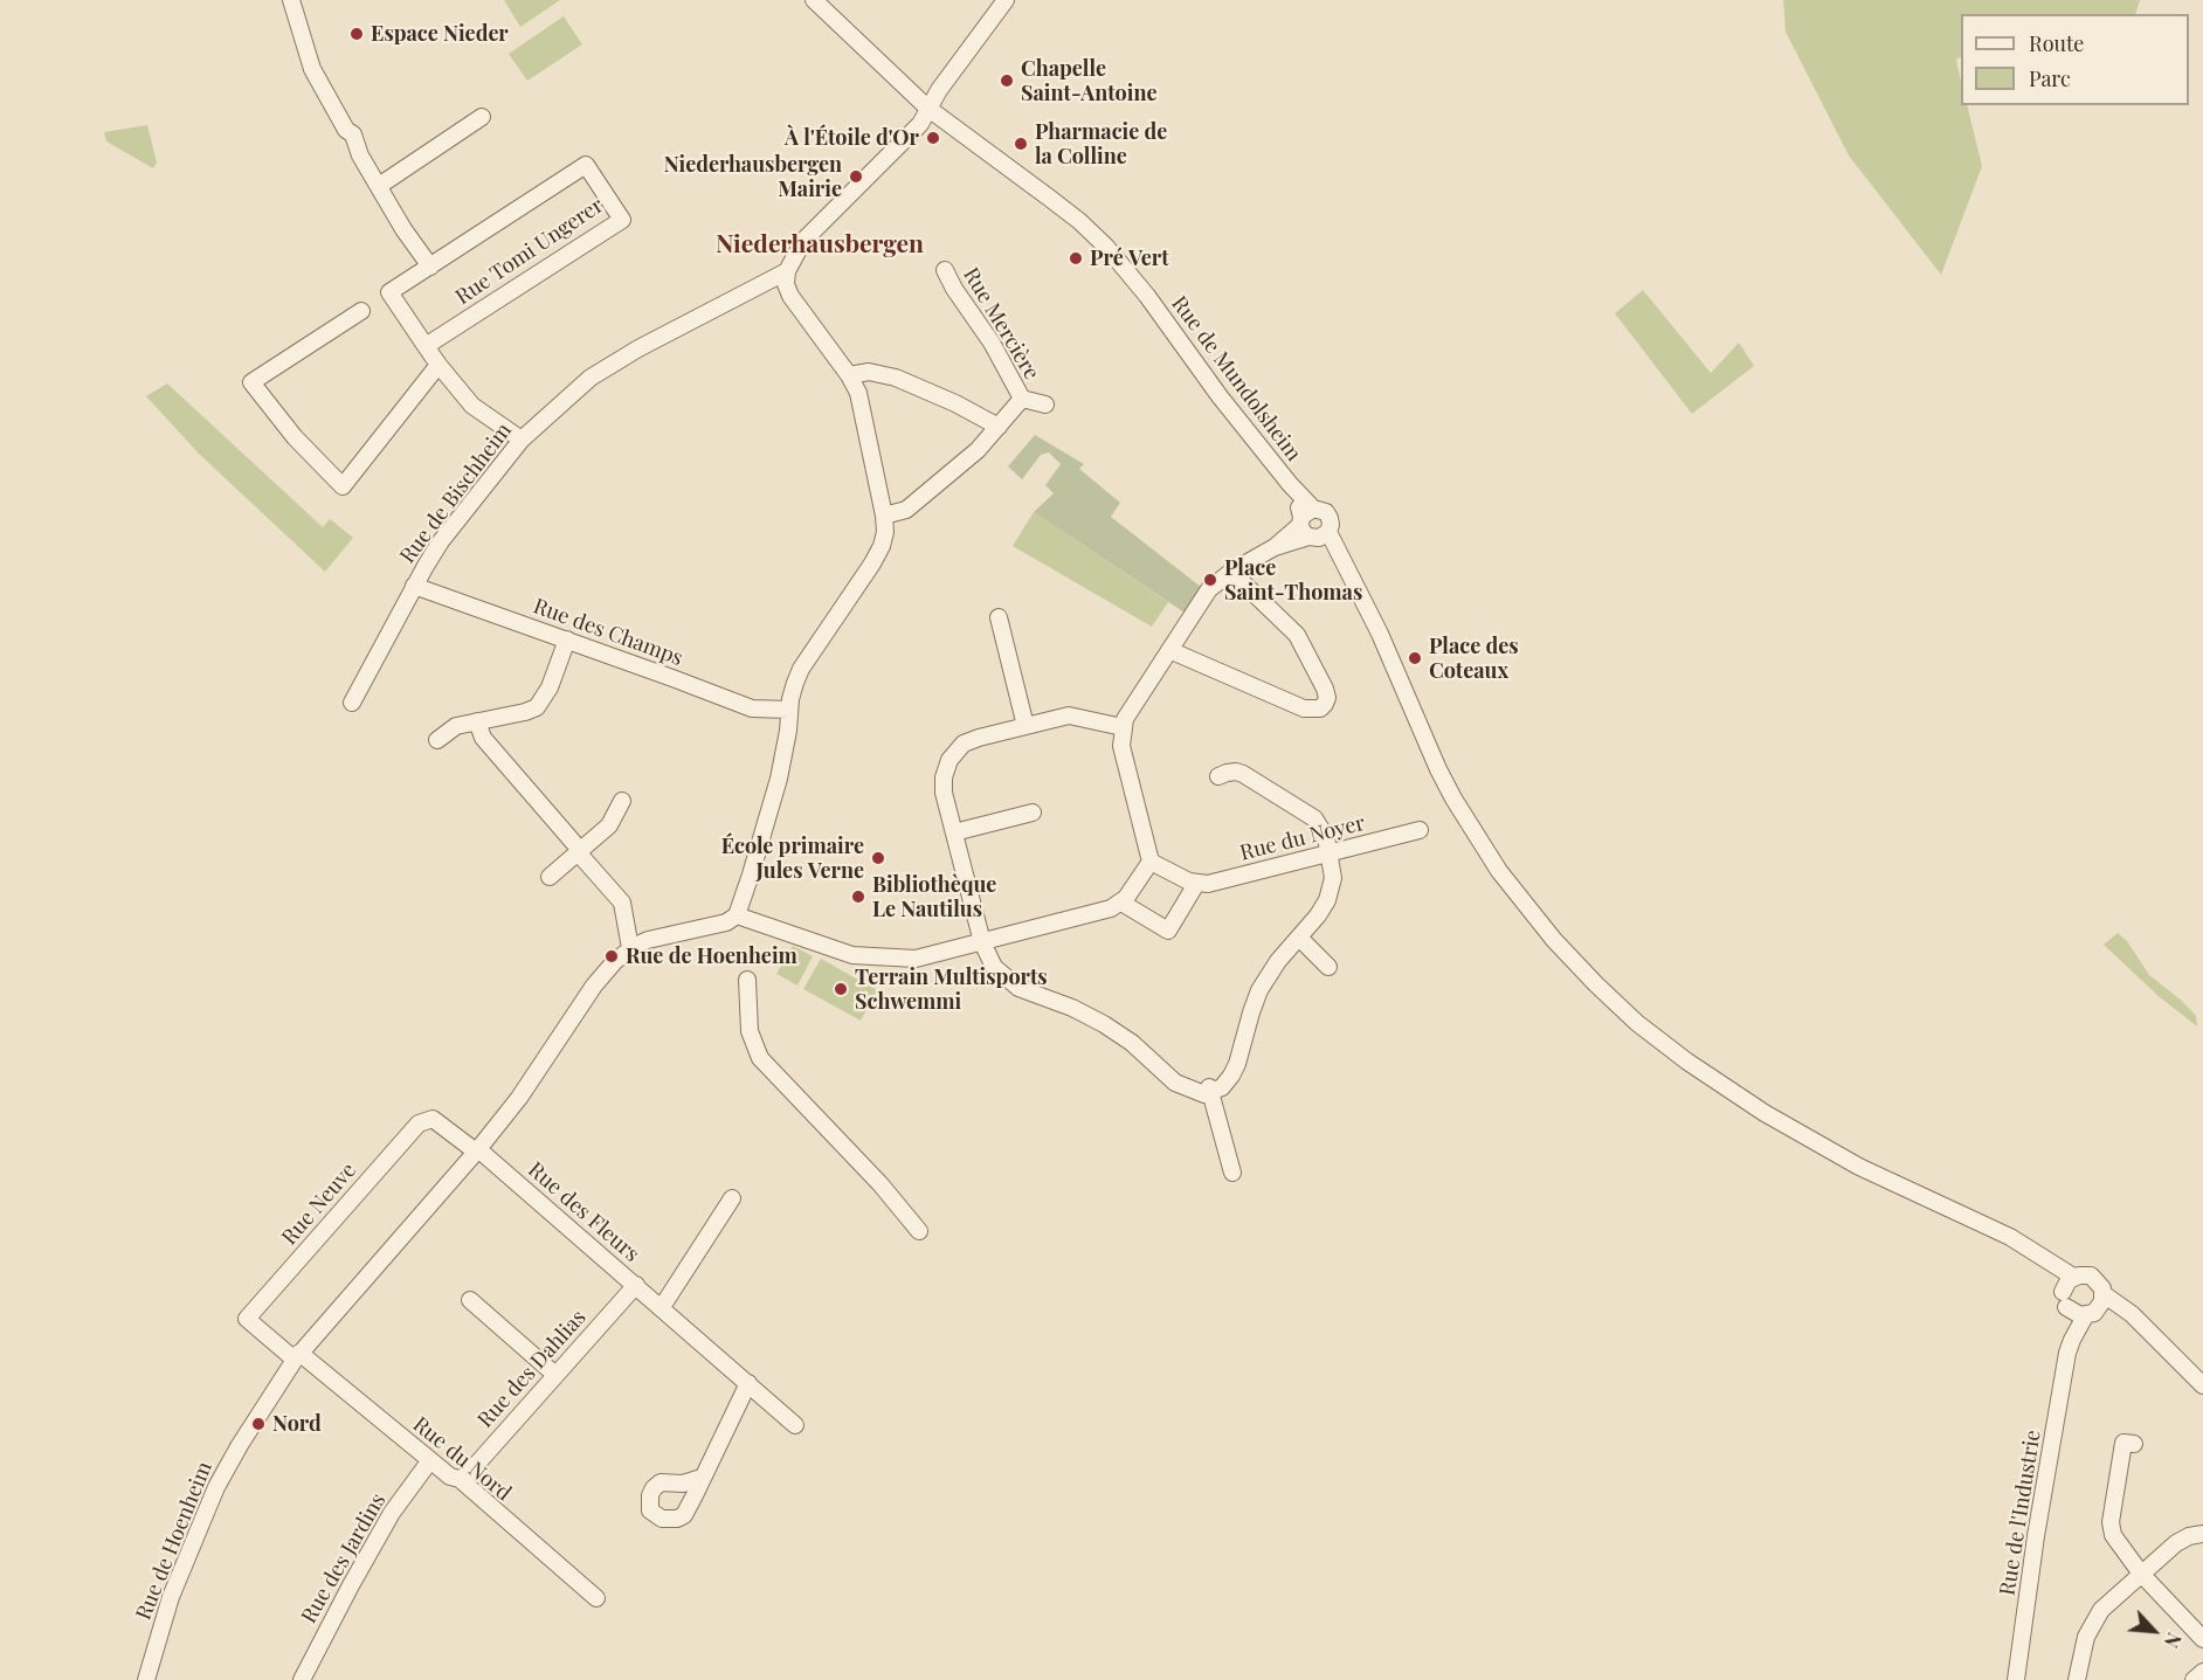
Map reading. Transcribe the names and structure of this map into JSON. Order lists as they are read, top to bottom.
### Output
{
  "streets": {
    "street": [
      "Rue Tomi Ungerer",
      "Rue Mercière",
      "Rue de Mundolsheim",
      "Rue de Bischheim",
      "Rue des Champs",
      "Rue du Noyer",
      "Rue Neuve",
      "Rue des Fleurs",
      "Rue des Dahlias",
      "Rue du Nord",
      "Rue de l'Industrie",
      "Rue de Hoenheim",
      "Rue des Jardins"
    ]
  },
  "crossings": [
    ["Rue de Mundolsheim", "Rue de l'Industrie"],
    ["Rue de Bischheim", "Rue des Champs"],
    ["Rue Neuve", "Rue des Fleurs"],
    ["Rue Neuve", "Rue du Nord"],
    ["Rue Neuve", "Rue de Hoenheim"],
    ["Rue des Fleurs", "Rue des Dahlias"],
    ["Rue des Fleurs", "Rue de Hoenheim"],
    ["Rue des Dahlias", "Rue du Nord"],
    ["Rue du Nord", "Rue de Hoenheim"],
    ["Rue du Nord", "Rue des Jardins"]
  ],
  "districts": ["Niederhausbergen"],
  "places": [
    "Espace Nieder",
    "Chapelle Saint-Antoine",
    "À l'Étoile d'Or",
    "Pharmacie de la Colline",
    "Niederhausbergen Mairie",
    "Pré Vert",
    "Place Saint-Thomas",
    "Place des Coteaux",
    "École primaire Jules Verne",
    "Bibliothèque Le Nautilus",
    "Rue de Hoenheim",
    "Terrain Multisports Schwemmi",
    "Nord"
  ],
  "legend": ["Route", "Parc"],
  "north": "bottom right"
}
